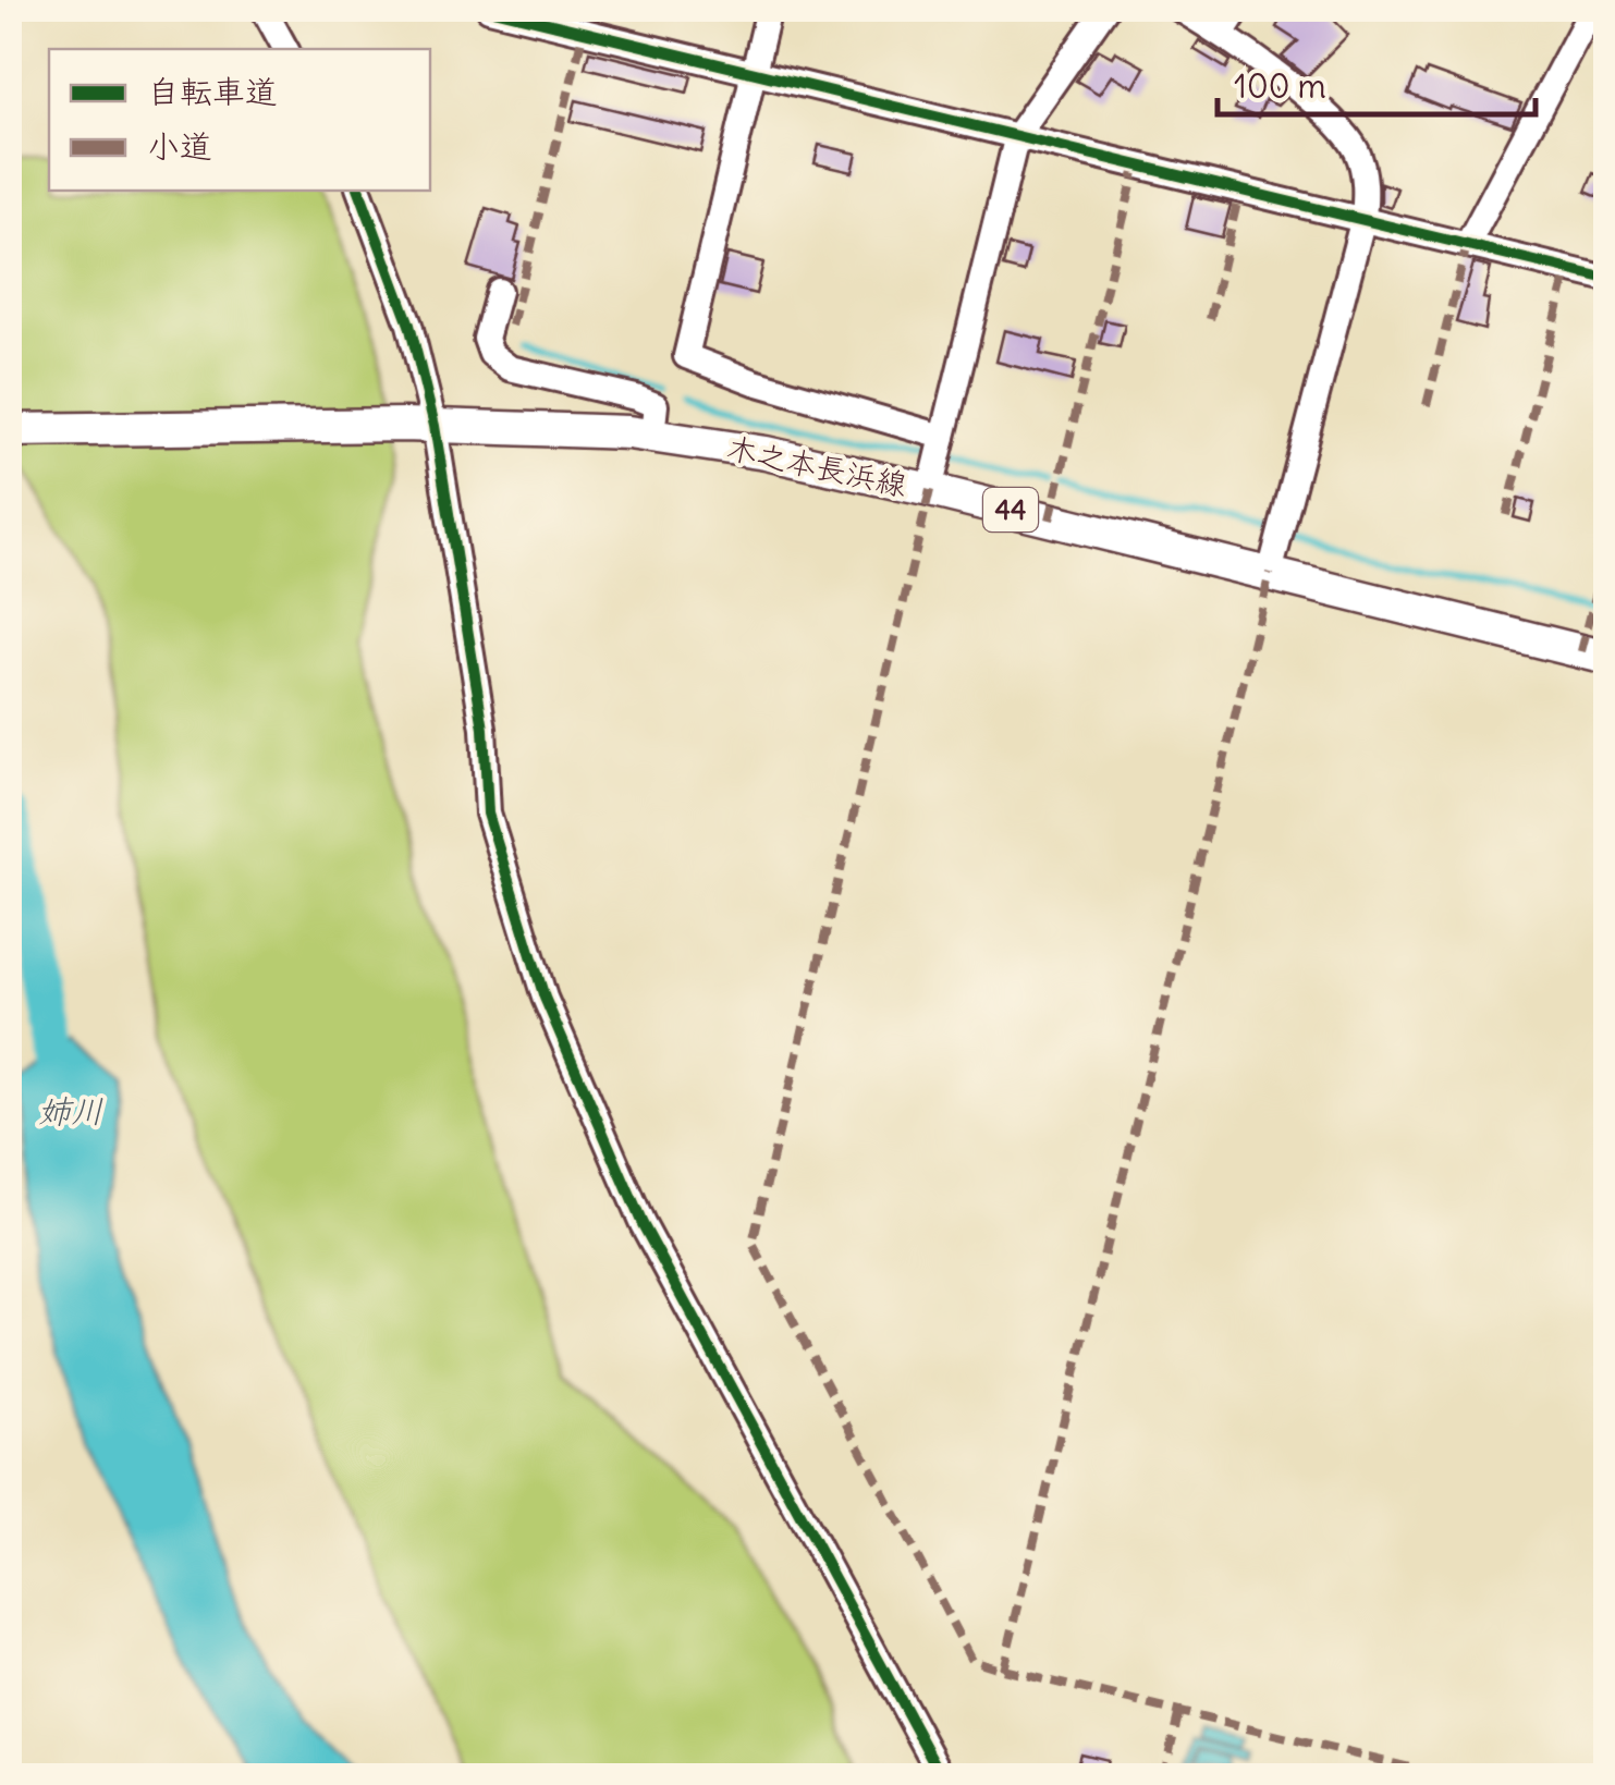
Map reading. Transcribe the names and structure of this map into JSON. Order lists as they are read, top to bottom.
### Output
{
  "streets": {
    "main road": ["木之本長浜線", "44"]
  },
  "water": ["姉川"],
  "legend": ["自転車道", "小道"],
  "scale_bar": "100 m"
}
